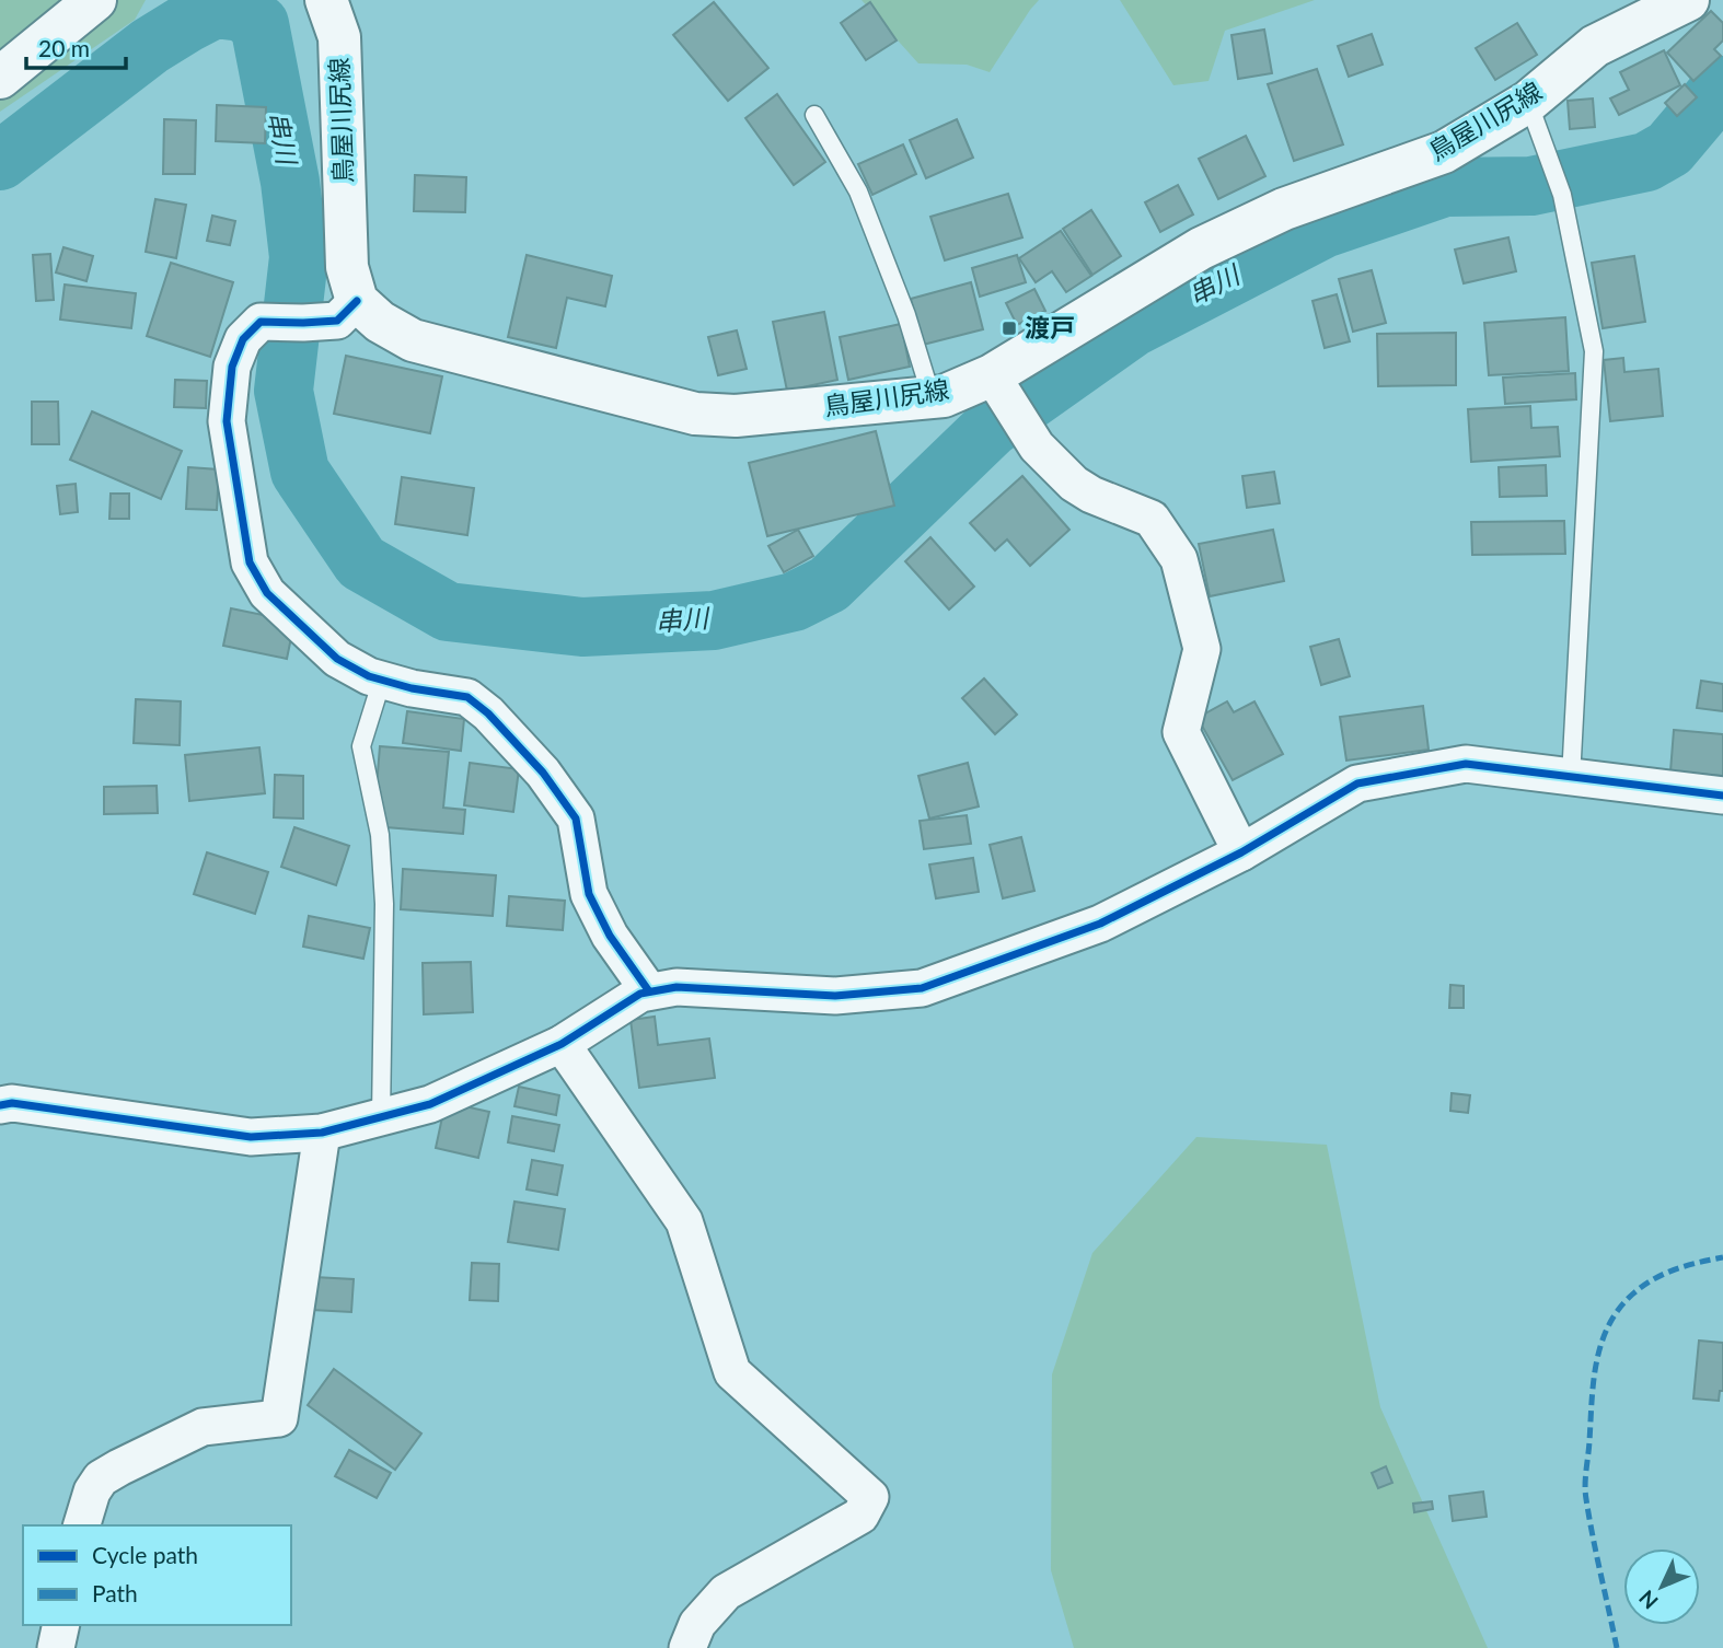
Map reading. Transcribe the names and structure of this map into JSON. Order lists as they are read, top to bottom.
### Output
{
  "streets": {
    "main road": ["鳥屋川尻線"]
  },
  "water": ["串川"],
  "places": {
    "transit": ["渡戸"]
  },
  "legend": ["Cycle path", "Path"],
  "scale_bar": "20 m",
  "north": "bottom left"
}
